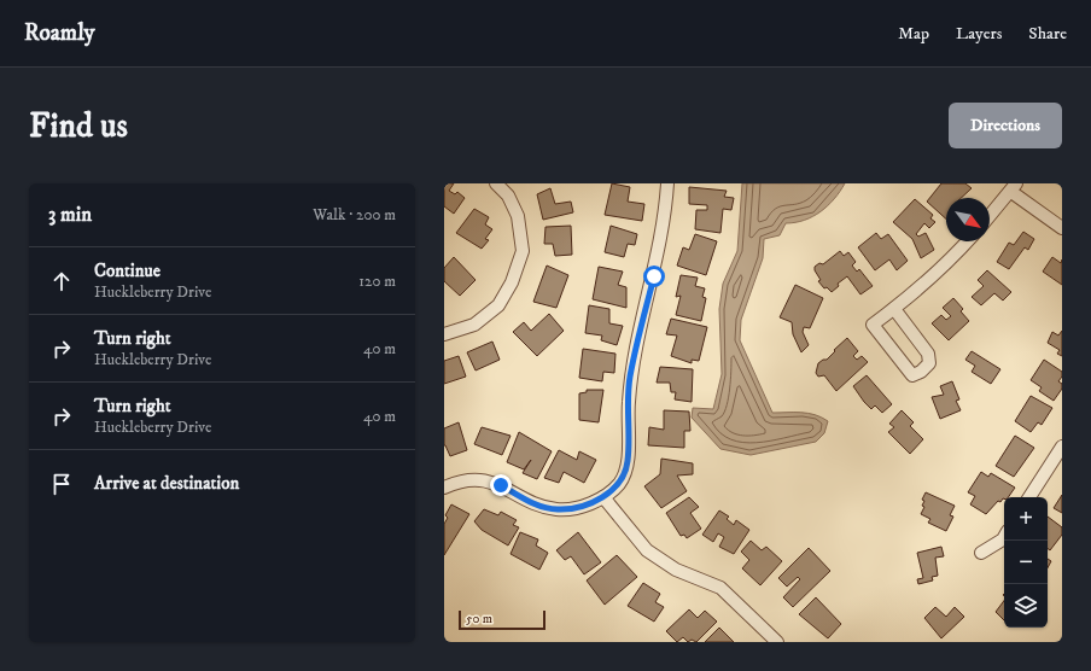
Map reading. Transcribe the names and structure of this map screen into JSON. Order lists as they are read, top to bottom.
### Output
{
  "scale_bar": "50 m",
  "north": "bottom right",
  "page": {
    "header": "Roamly",
    "nav": ["Map", "Layers", "Share"],
    "buttons": "Directions",
    "title": "Find us",
    "heading": ["3 min", "Walk · 200 m"],
    "list": [
      ["Continue", "Huckleberry Drive", "120 m"],
      ["Turn right", "Huckleberry Drive", "40 m"],
      ["Turn right", "Huckleberry Drive", "40 m"],
      "Arrive at destination"
    ],
    "map_buttons": ["+", "−"],
    "scale": "50 m"
  }
}
